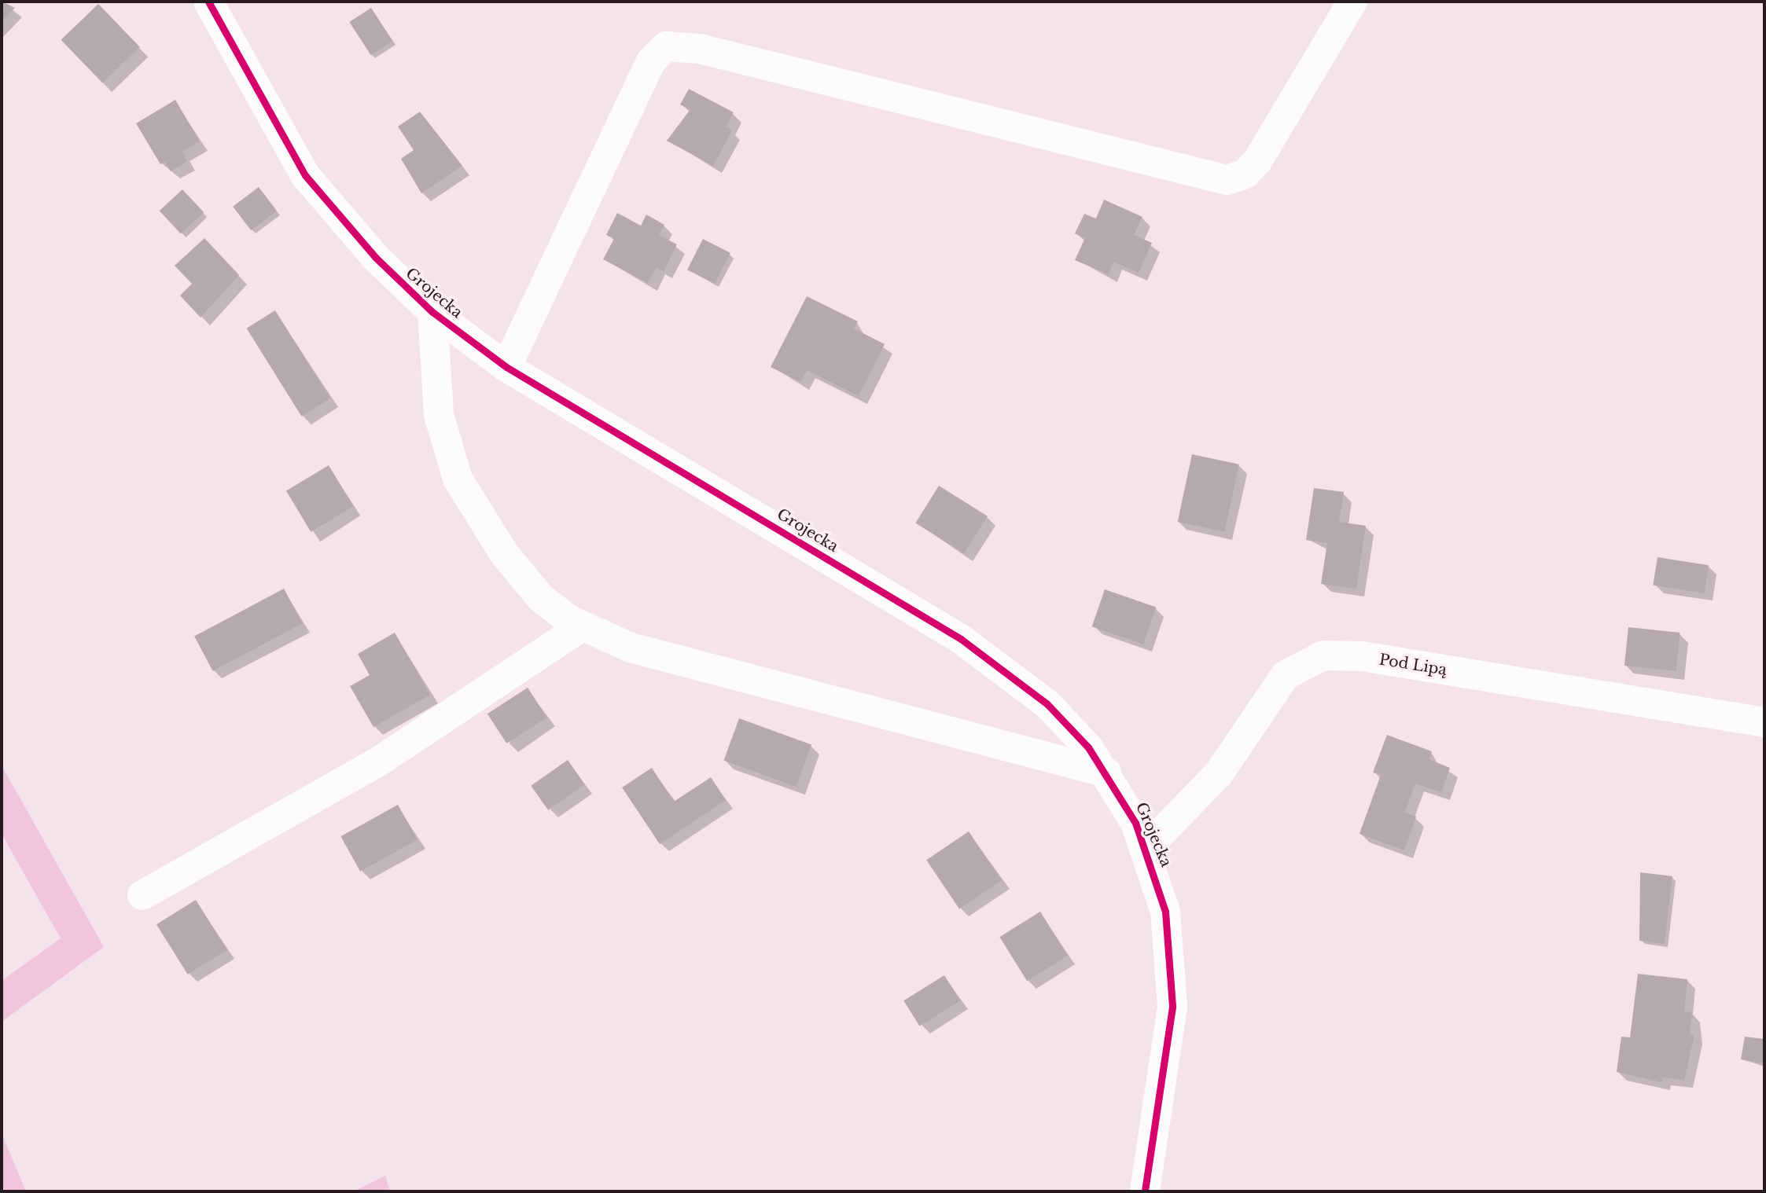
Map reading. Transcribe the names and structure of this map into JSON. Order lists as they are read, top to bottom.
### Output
{
  "streets": {
    "street": ["Grojecka", "Pod Lipą"]
  },
  "crossings": [
    ["Grojecka", "Pod Lipą"]
  ]
}
